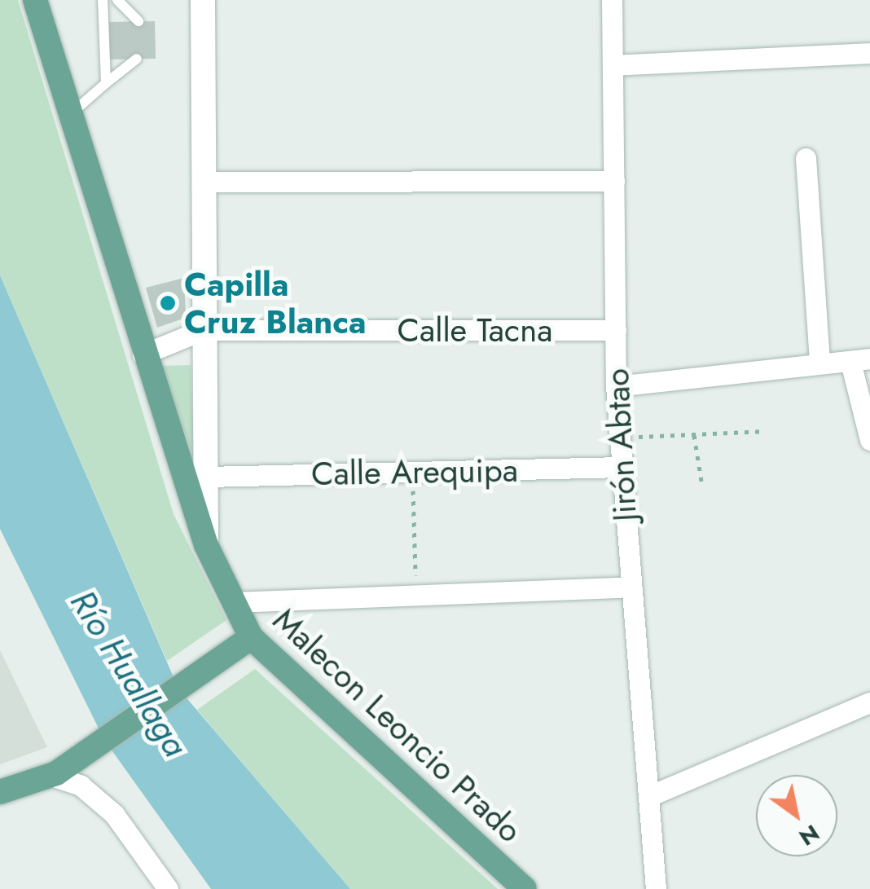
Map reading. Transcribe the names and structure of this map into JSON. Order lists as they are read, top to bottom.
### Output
{
  "streets": {
    "main road": ["Malecon Leoncio Prado"],
    "street": ["Calle Tacna", "Jirón Abtao", "Calle Arequipa"]
  },
  "crossings": [
    ["Calle Tacna", "Jirón Abtao"],
    ["Calle Tacna", "Malecon Leoncio Prado"],
    ["Jirón Abtao", "Calle Arequipa"]
  ],
  "water": ["Río Huallaga"],
  "places": ["Capilla Cruz Blanca"],
  "north": "bottom right"
}
